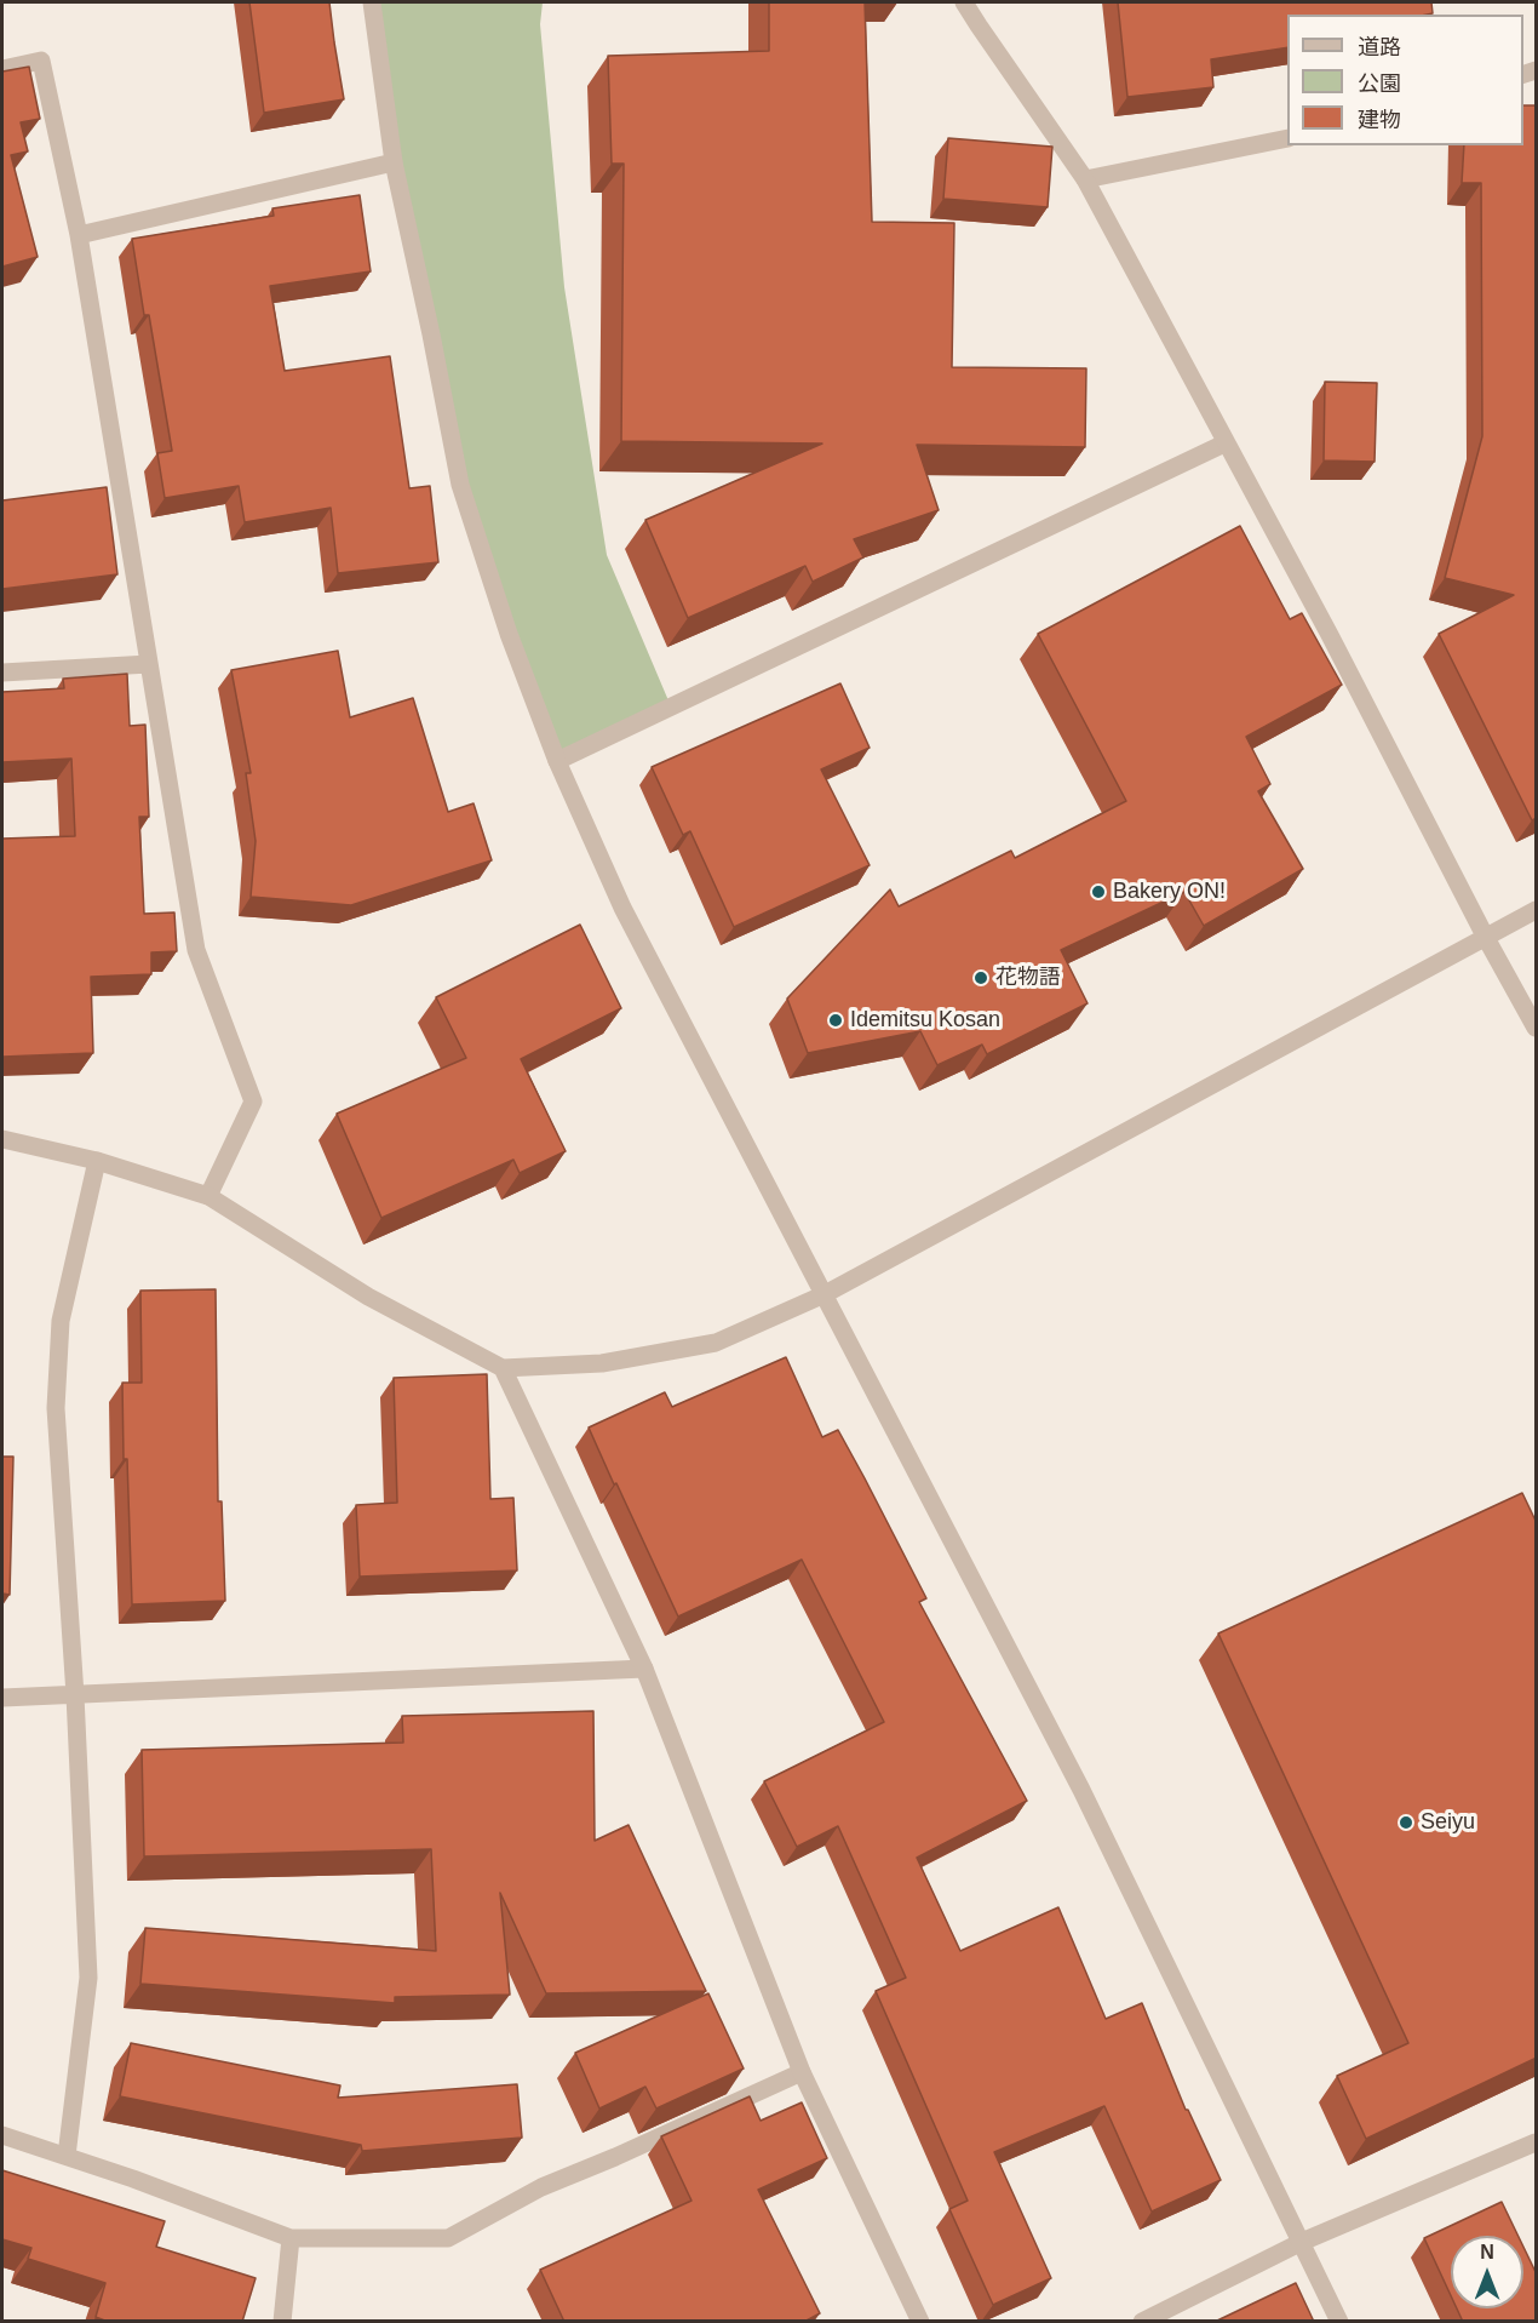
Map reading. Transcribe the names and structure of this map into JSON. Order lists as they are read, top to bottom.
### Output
{
  "places": [
    "Bakery ON!",
    "花物語",
    "Idemitsu Kosan",
    "Seiyu"
  ],
  "legend": ["道路", "公園", "建物"],
  "north": "top"
}
